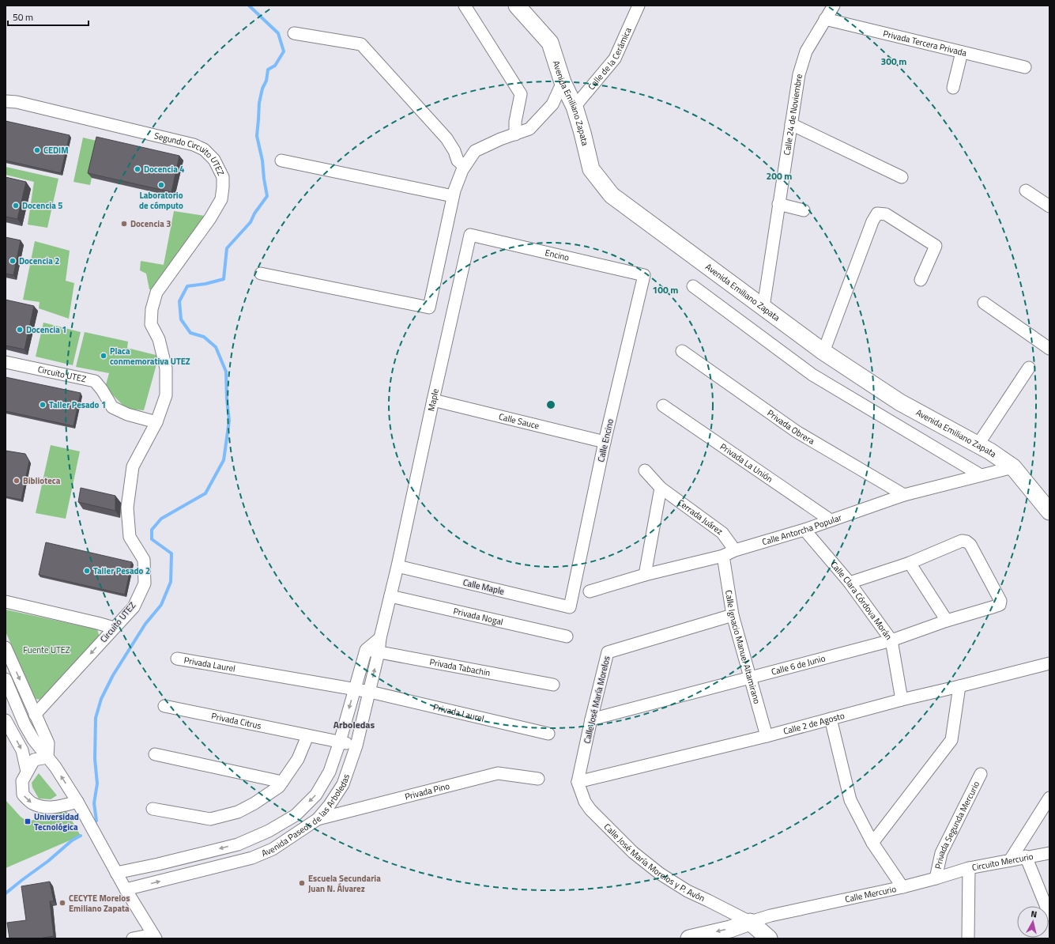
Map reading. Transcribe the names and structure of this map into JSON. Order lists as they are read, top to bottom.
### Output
{
  "streets": {
    "main road": ["Avenida Emiliano Zapata"],
    "street": [
      "Privada Tercera Privada",
      "Calle de la Cerámica",
      "Calle 24 de Noviembre",
      "Segundo Circuito UTEZ",
      "Encino",
      "Circuito UTEZ",
      "Maple",
      "Calle Sauce",
      "Privada Obrera",
      "Calle Encino",
      "Privada La Unión",
      "Cerrada Juárez",
      "Calle Antorcha Popular",
      "Calle Maple",
      "Calle Clara Córdova Morán",
      "Privada Nogal",
      "Calle Ignacio Manuel Altamirano",
      "Privada Laurel",
      "Calle 6 de Junio",
      "Privada Tabachin",
      "Calle José María Morelos",
      "Privada Citrus",
      "Calle 2 de Agosto",
      "Privada Pino",
      "Avenida Paseos de las Arboledas",
      "Privada Segunda Mercurio",
      "Calle José María Morelos y P. Avón",
      "Circuito Mercurio",
      "Calle Mercurio"
    ]
  },
  "crossings": [
    ["Privada Tercera Privada", "Calle 24 de Noviembre"],
    ["Calle de la Cerámica", "Avenida Emiliano Zapata"],
    ["Avenida Emiliano Zapata", "Calle 24 de Noviembre"],
    ["Avenida Emiliano Zapata", "Calle Antorcha Popular"],
    ["Segundo Circuito UTEZ", "Circuito UTEZ"],
    ["Encino", "Maple"],
    ["Encino", "Calle Encino"],
    ["Maple", "Calle Sauce"],
    ["Maple", "Calle Maple"],
    ["Maple", "Avenida Paseos de las Arboledas"],
    ["Calle Sauce", "Calle Encino"],
    ["Privada Obrera", "Calle Antorcha Popular"],
    ["Calle Encino", "Calle Maple"],
    ["Privada La Unión", "Calle Antorcha Popular"],
    ["Cerrada Juárez", "Calle Antorcha Popular"],
    ["Calle Antorcha Popular", "Calle Clara Córdova Morán"],
    ["Calle Antorcha Popular", "Calle Ignacio Manuel Altamirano"],
    ["Calle Maple", "Avenida Paseos de las Arboledas"],
    ["Calle Clara Córdova Morán", "Calle 6 de Junio"],
    ["Calle Clara Córdova Morán", "Calle 2 de Agosto"],
    ["Privada Nogal", "Avenida Paseos de las Arboledas"],
    ["Calle Ignacio Manuel Altamirano", "Calle 6 de Junio"],
    ["Calle Ignacio Manuel Altamirano", "Calle José María Morelos"],
    ["Calle Ignacio Manuel Altamirano", "Calle 2 de Agosto"],
    ["Privada Laurel", "Avenida Paseos de las Arboledas"],
    ["Calle 6 de Junio", "Calle José María Morelos"],
    ["Privada Tabachin", "Avenida Paseos de las Arboledas"],
    ["Calle José María Morelos", "Calle 2 de Agosto"],
    ["Calle José María Morelos", "Calle José María Morelos y P. Avón"],
    ["Privada Citrus", "Avenida Paseos de las Arboledas"],
    ["Calle 2 de Agosto", "Calle José María Morelos y P. Avón"],
    ["Privada Pino", "Avenida Paseos de las Arboledas"],
    ["Privada Segunda Mercurio", "Calle Mercurio"],
    ["Calle José María Morelos y P. Avón", "Calle Mercurio"],
    ["Circuito Mercurio", "Calle Mercurio"]
  ],
  "districts": ["Arboledas"],
  "parks": ["Fuente UTEZ"],
  "places": {
    "other": [
      "CEDIM",
      "Docencia 4",
      "Laboratorio de cómputo",
      "Docencia 5",
      "Docencia 3",
      "Docencia 2",
      "Docencia 1",
      "Placa conmemorativa UTEZ",
      "Taller Pesado 1",
      "Biblioteca",
      "Taller Pesado 2",
      "Escuela Secundaria Juan N. Álvarez",
      "CECYTE Morelos Emiliano Zapata"
    ],
    "transit": ["Universidad Tecnológica"]
  },
  "scale_bar": "50 m",
  "north": "top",
  "rings": ["300 m", "200 m", "100 m"]
}
